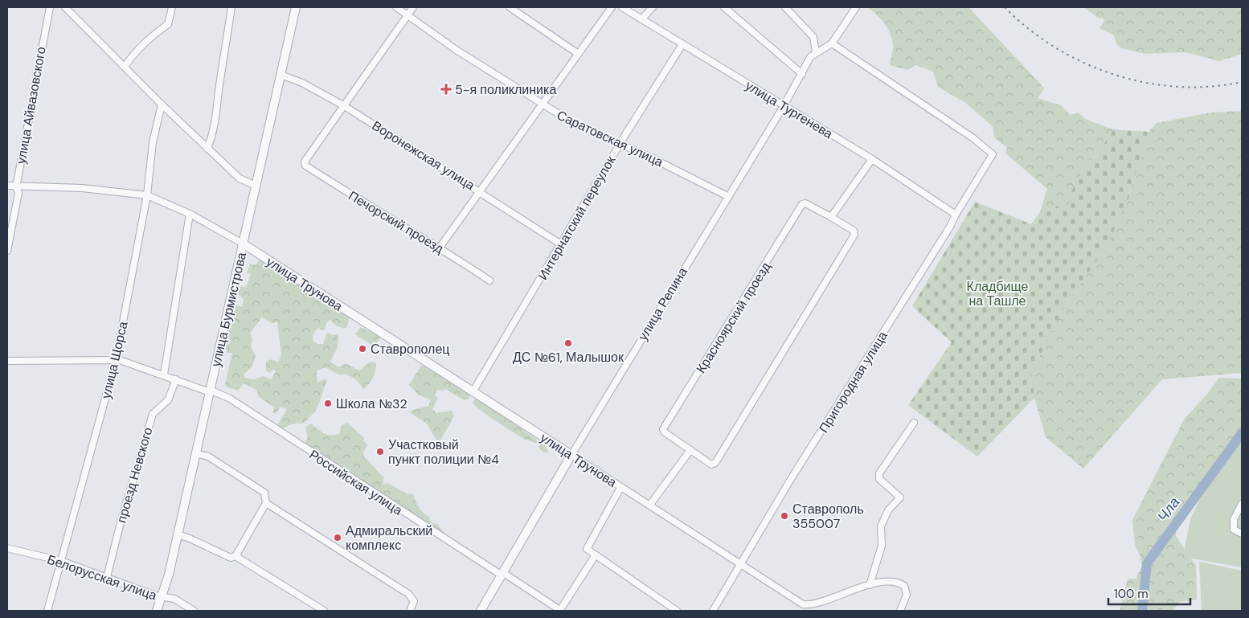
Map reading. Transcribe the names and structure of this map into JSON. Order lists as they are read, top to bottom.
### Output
{
  "streets": {
    "street": [
      "улица Айвазовского",
      "улица Тургенева",
      "Саратовская улица",
      "Воронежская улица",
      "Интернатский переулок",
      "Печорский проезд",
      "улица Трунова",
      "улица Репина",
      "улица Бурмистрова",
      "Красноярский проезд",
      "улица Щорса",
      "Пригородная улица",
      "проезд Невского",
      "Российская улица",
      "Белорусская улица"
    ]
  },
  "crossings": [
    ["улица Тургенева", "Интернатский переулок"],
    ["улица Тургенева", "улица Репина"],
    ["улица Тургенева", "Пригородная улица"],
    ["Саратовская улица", "Интернатский переулок"],
    ["Саратовская улица", "улица Репина"],
    ["Воронежская улица", "Интернатский переулок"],
    ["Воронежская улица", "Печорский проезд"],
    ["Воронежская улица", "улица Бурмистрова"],
    ["Интернатский переулок", "улица Трунова"],
    ["улица Трунова", "улица Репина"],
    ["улица Трунова", "улица Бурмистрова"],
    ["улица Трунова", "Пригородная улица"],
    ["улица Репина", "Пригородная улица"],
    ["улица Репина", "Российская улица"],
    ["улица Бурмистрова", "Российская улица"],
    ["улица Бурмистрова", "Белорусская улица"],
    ["улица Щорса", "Российская улица"],
    ["улица Щорса", "Белорусская улица"],
    ["проезд Невского", "Российская улица"],
    ["проезд Невского", "Белорусская улица"]
  ],
  "water": ["Чла"],
  "parks": ["Кладбище на Ташле"],
  "places": {
    "health": ["5-я поликлиника"],
    "other": [
      "ДС №61, Малышок",
      "Ставрополец",
      "Школа №32",
      "Участковый пункт полиции №4",
      "Ставрополь 355007",
      "Адмиральский комплекс"
    ]
  },
  "scale_bar": "100 m"
}
